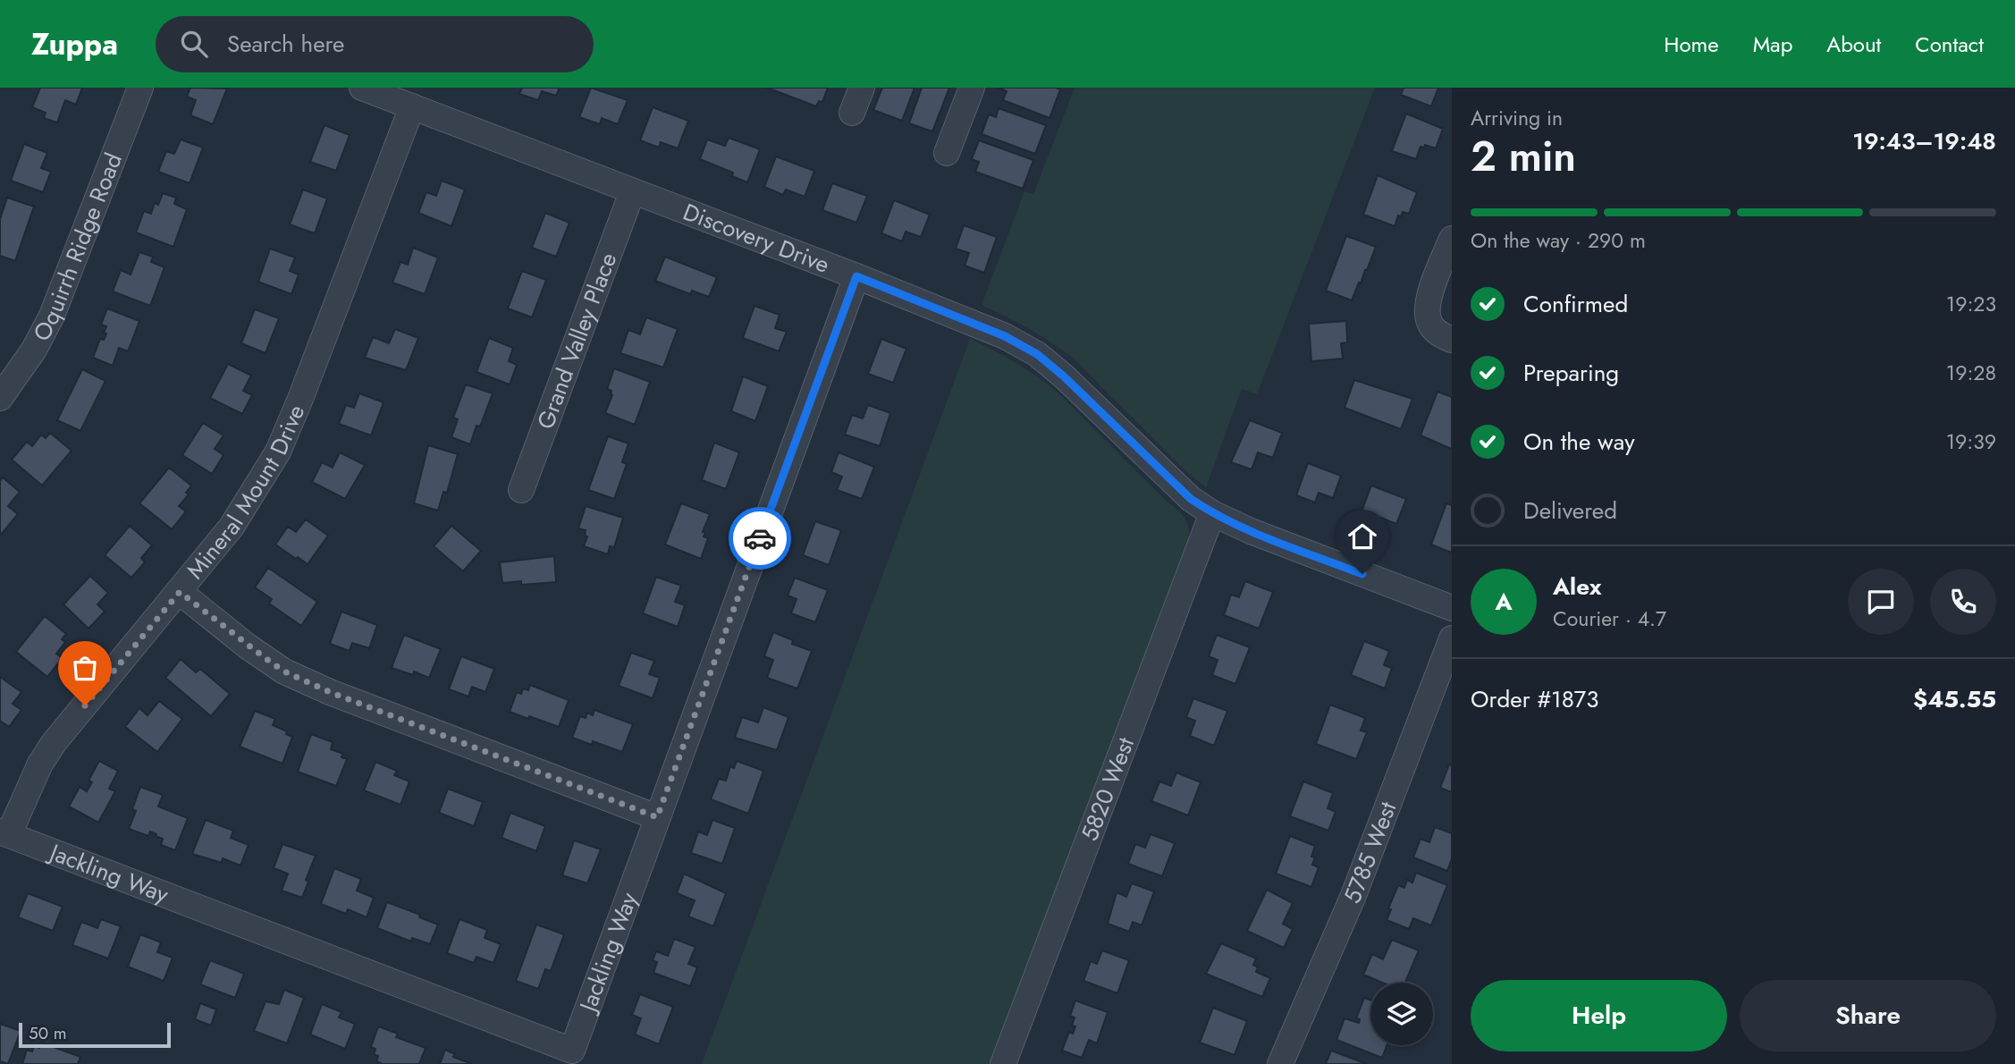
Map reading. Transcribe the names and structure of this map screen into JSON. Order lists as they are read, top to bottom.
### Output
{
  "streets": {
    "street": [
      "Discovery Drive",
      "Oquirrh Ridge Road",
      "Grand Valley Place",
      "Mineral Mount Drive",
      "5820 West",
      "5785 West",
      "Jackling Way"
    ]
  },
  "crossings": [
    ["Discovery Drive", "Grand Valley Place"],
    ["Discovery Drive", "Mineral Mount Drive"],
    ["Discovery Drive", "5820 West"],
    ["Discovery Drive", "Jackling Way"],
    ["Mineral Mount Drive", "Jackling Way"]
  ],
  "scale_bar": "50 m",
  "page": {
    "header": "Zuppa",
    "search": "Search here",
    "nav": [
      "Home",
      "Map",
      "About",
      "Contact"
    ],
    "heading": ["2 min", "Arriving in", "19:43–19:48"],
    "panel": [
      "Alex",
      "Courier · 4.7",
      "Order #1873",
      "$45.55"
    ],
    "bar": "On the way · 290 m",
    "list": [
      ["Confirmed", "19:23"],
      ["Preparing", "19:28"],
      ["On the way", "19:39"],
      "Delivered"
    ],
    "round": "A",
    "buttons": ["Help", "Share"],
    "scale": "50 m"
  }
}
